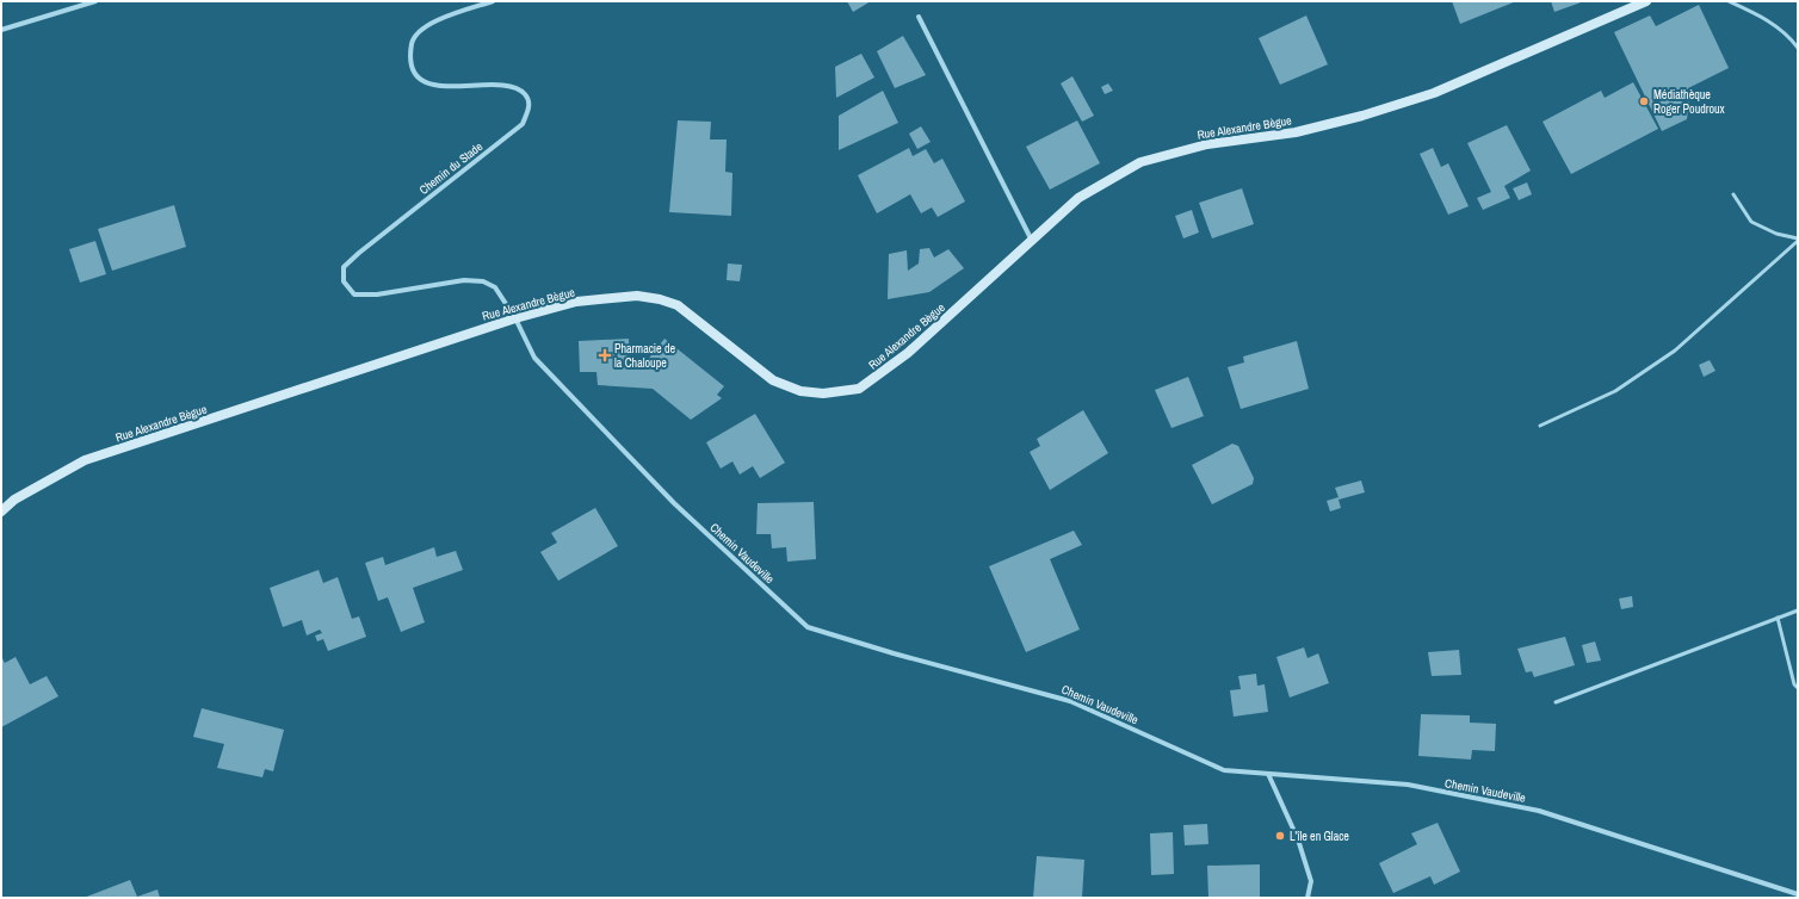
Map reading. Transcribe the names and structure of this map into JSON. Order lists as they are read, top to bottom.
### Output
{
  "streets": {
    "main road": ["Rue Alexandre Bègue"],
    "street": ["Chemin du Stade", "Chemin Vaudeville"]
  },
  "crossings": [
    ["Rue Alexandre Bègue", "Chemin du Stade"],
    ["Rue Alexandre Bègue", "Chemin Vaudeville"],
    ["Chemin du Stade", "Chemin Vaudeville"]
  ],
  "places": {
    "other": ["Médiathèque Roger Poudroux", "L'île en Glace"],
    "health": ["Pharmacie de la Chaloupe"]
  }
}
